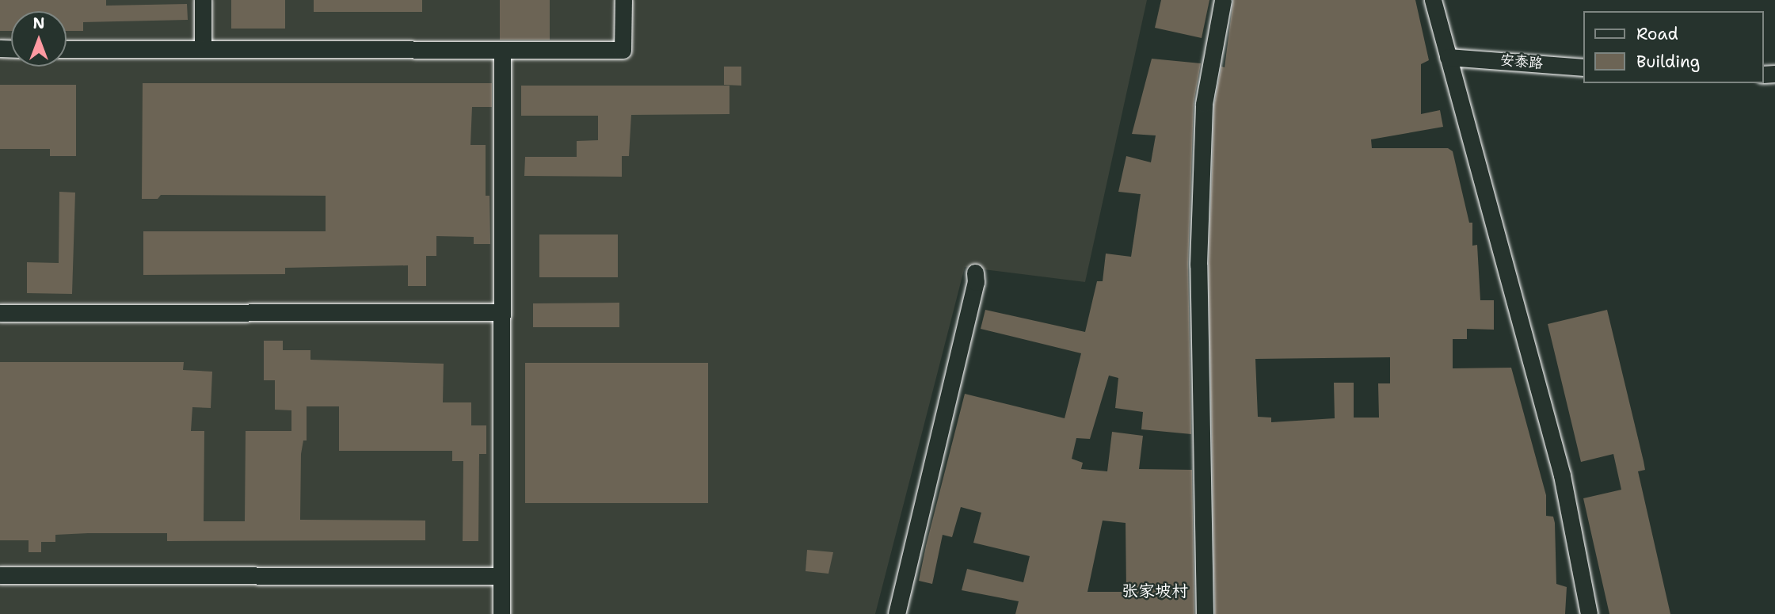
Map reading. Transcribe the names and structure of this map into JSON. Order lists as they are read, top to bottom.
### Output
{
  "streets": {
    "street": ["安泰路"]
  },
  "districts": ["张家坡村"],
  "legend": ["Road", "Building"],
  "north": "top"
}
